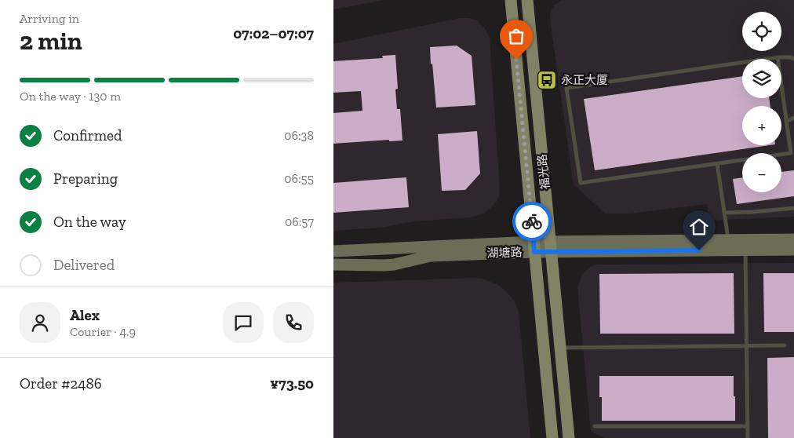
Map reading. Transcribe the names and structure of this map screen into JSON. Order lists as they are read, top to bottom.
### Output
{
  "streets": {
    "main road": ["福光路", "湖塘路"]
  },
  "crossings": [
    ["福光路", "湖塘路"]
  ],
  "places": {
    "bus stop": ["永正大厦"]
  },
  "page": {
    "heading": ["2 min", "Arriving in", "07:02–07:07"],
    "panel": [
      "Alex",
      "Courier · 4.9",
      "Order #2486",
      "¥73.50"
    ],
    "map_buttons": ["+", "−"],
    "bar": "On the way · 130 m",
    "list": [
      ["Confirmed", "06:38"],
      ["Preparing", "06:55"],
      ["On the way", "06:57"],
      "Delivered"
    ]
  }
}
